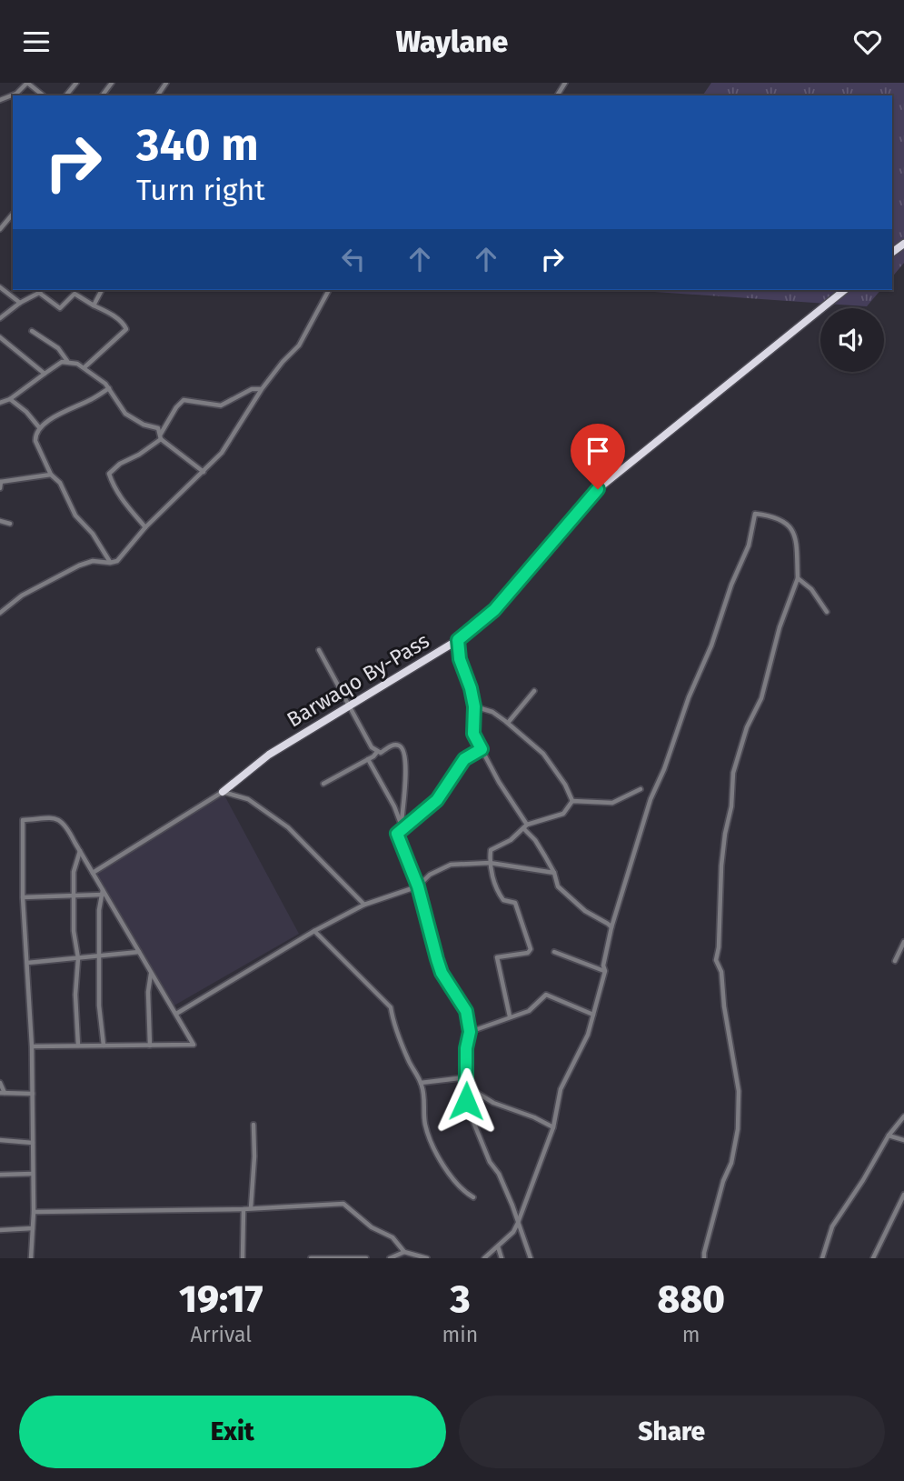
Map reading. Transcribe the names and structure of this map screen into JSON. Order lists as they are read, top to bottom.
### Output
{
  "streets": {
    "highway": ["Barwaqo By-Pass"]
  },
  "page": {
    "header": "Waylane",
    "turn": ["340 m", "Turn right"],
    "eta": [
      "19:17",
      "Arrival",
      "3",
      "min",
      "880",
      "m"
    ],
    "buttons": ["Exit", "Share"]
  }
}
